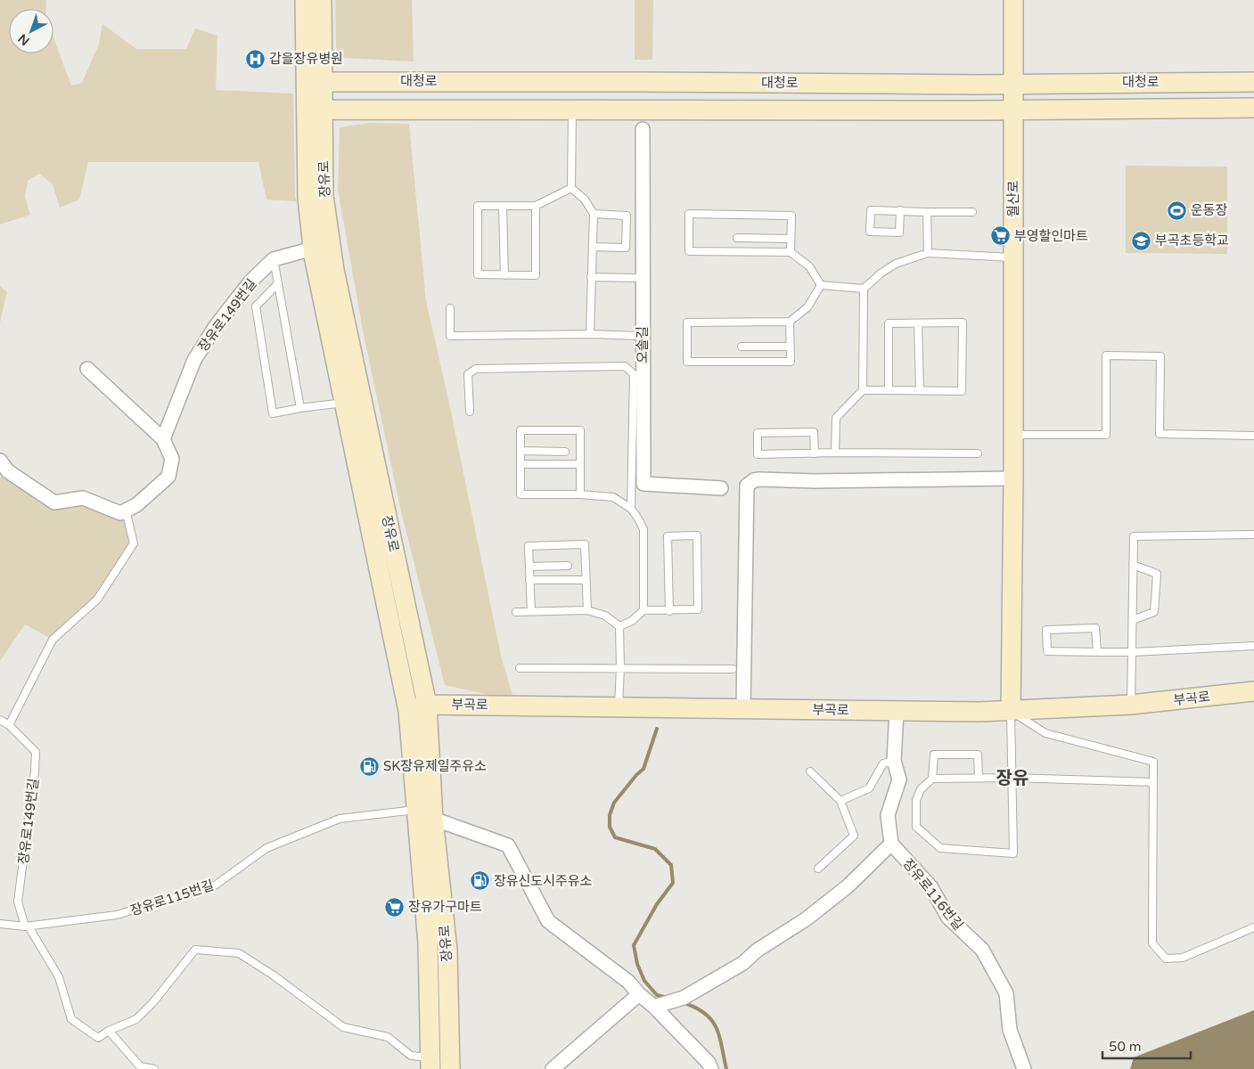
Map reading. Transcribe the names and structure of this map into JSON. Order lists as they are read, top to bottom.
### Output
{
  "streets": {
    "main road": [
      "대청로",
      "장유로",
      "월산로",
      "부곡로"
    ],
    "street": ["장유로149번길", "오솔길", "장유로116번길"],
    "lane": ["장유로115번길"]
  },
  "crossings": [
    ["대청로", "장유로"],
    ["대청로", "월산로"],
    ["장유로", "부곡로"],
    ["장유로", "장유로115번길"],
    ["월산로", "부곡로"],
    ["장유로149번길", "장유로115번길"]
  ],
  "districts": ["장유"],
  "places": {
    "hospital": ["갑을장유병원"],
    "sports": ["운동장"],
    "supermarket": ["부영할인마트", "장유가구마트"],
    "school or university": ["부곡초등학교"],
    "fuel station": ["SK장유제일주유소", "장유신도시주유소"]
  },
  "scale_bar": "50 m",
  "north": "bottom left"
}
